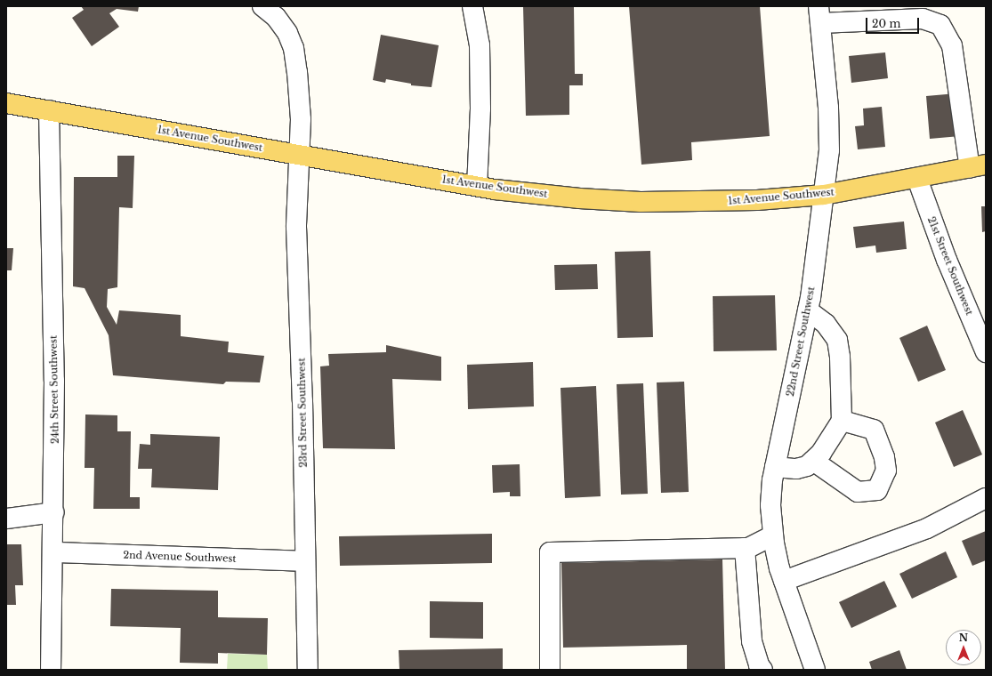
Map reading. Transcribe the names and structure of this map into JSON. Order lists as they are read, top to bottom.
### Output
{
  "streets": {
    "main road": ["1st Avenue Southwest"],
    "street": [
      "21st Street Southwest",
      "22nd Street Southwest",
      "24th Street Southwest",
      "23rd Street Southwest",
      "2nd Avenue Southwest"
    ]
  },
  "crossings": [
    ["1st Avenue Southwest", "21st Street Southwest"],
    ["1st Avenue Southwest", "22nd Street Southwest"],
    ["1st Avenue Southwest", "24th Street Southwest"],
    ["1st Avenue Southwest", "23rd Street Southwest"],
    ["24th Street Southwest", "2nd Avenue Southwest"],
    ["23rd Street Southwest", "2nd Avenue Southwest"]
  ],
  "scale_bar": "20 m",
  "north": "top"
}
